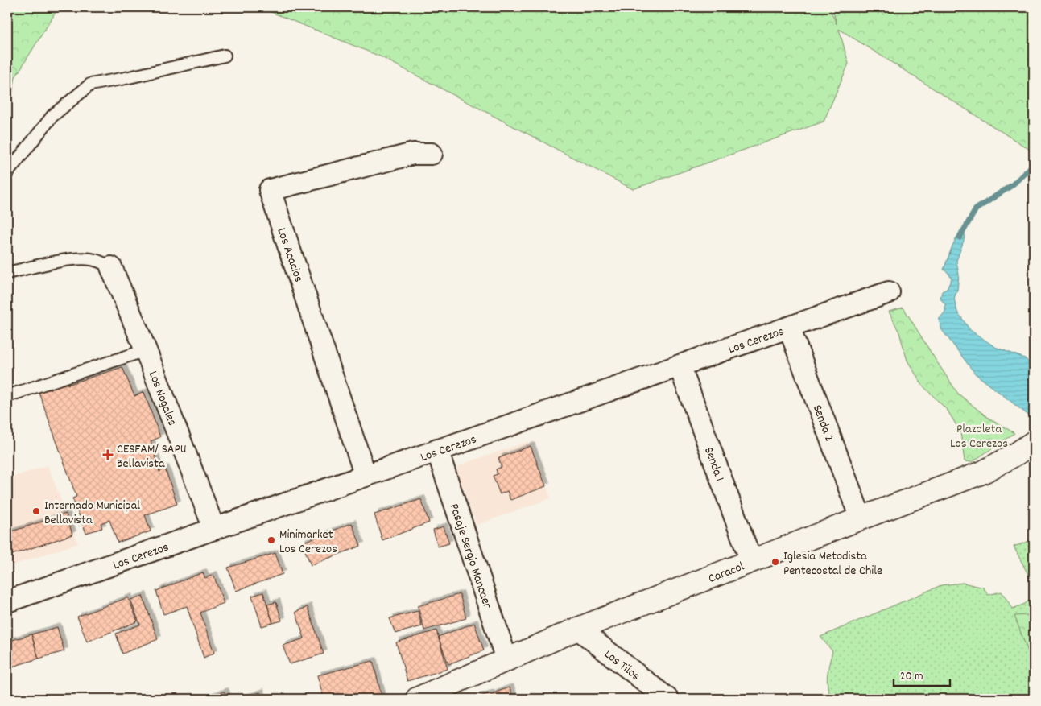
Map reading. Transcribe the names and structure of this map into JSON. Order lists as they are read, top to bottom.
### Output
{
  "streets": {
    "street": [
      "Los Acacios",
      "Los Cerezos",
      "Los Nogales",
      "Senda 2",
      "Senda 1",
      "Pasaje Sergio Mancaer",
      "Caracol",
      "Los Tilos"
    ]
  },
  "crossings": [
    ["Los Acacios", "Los Cerezos"],
    ["Los Cerezos", "Los Nogales"],
    ["Los Cerezos", "Senda 2"],
    ["Los Cerezos", "Senda 1"],
    ["Los Cerezos", "Pasaje Sergio Mancaer"],
    ["Senda 2", "Caracol"],
    ["Senda 1", "Caracol"],
    ["Pasaje Sergio Mancaer", "Caracol"],
    ["Caracol", "Los Tilos"]
  ],
  "parks": ["Plazoleta Los Cerezos"],
  "places": {
    "health": ["CESFAM/ SAPU Bellavista"],
    "other": ["Internado Municipal Bellavista", "Minimarket Los Cerezos", "Iglesia Metodista Pentecostal de Chile"]
  },
  "scale_bar": "20 m"
}
